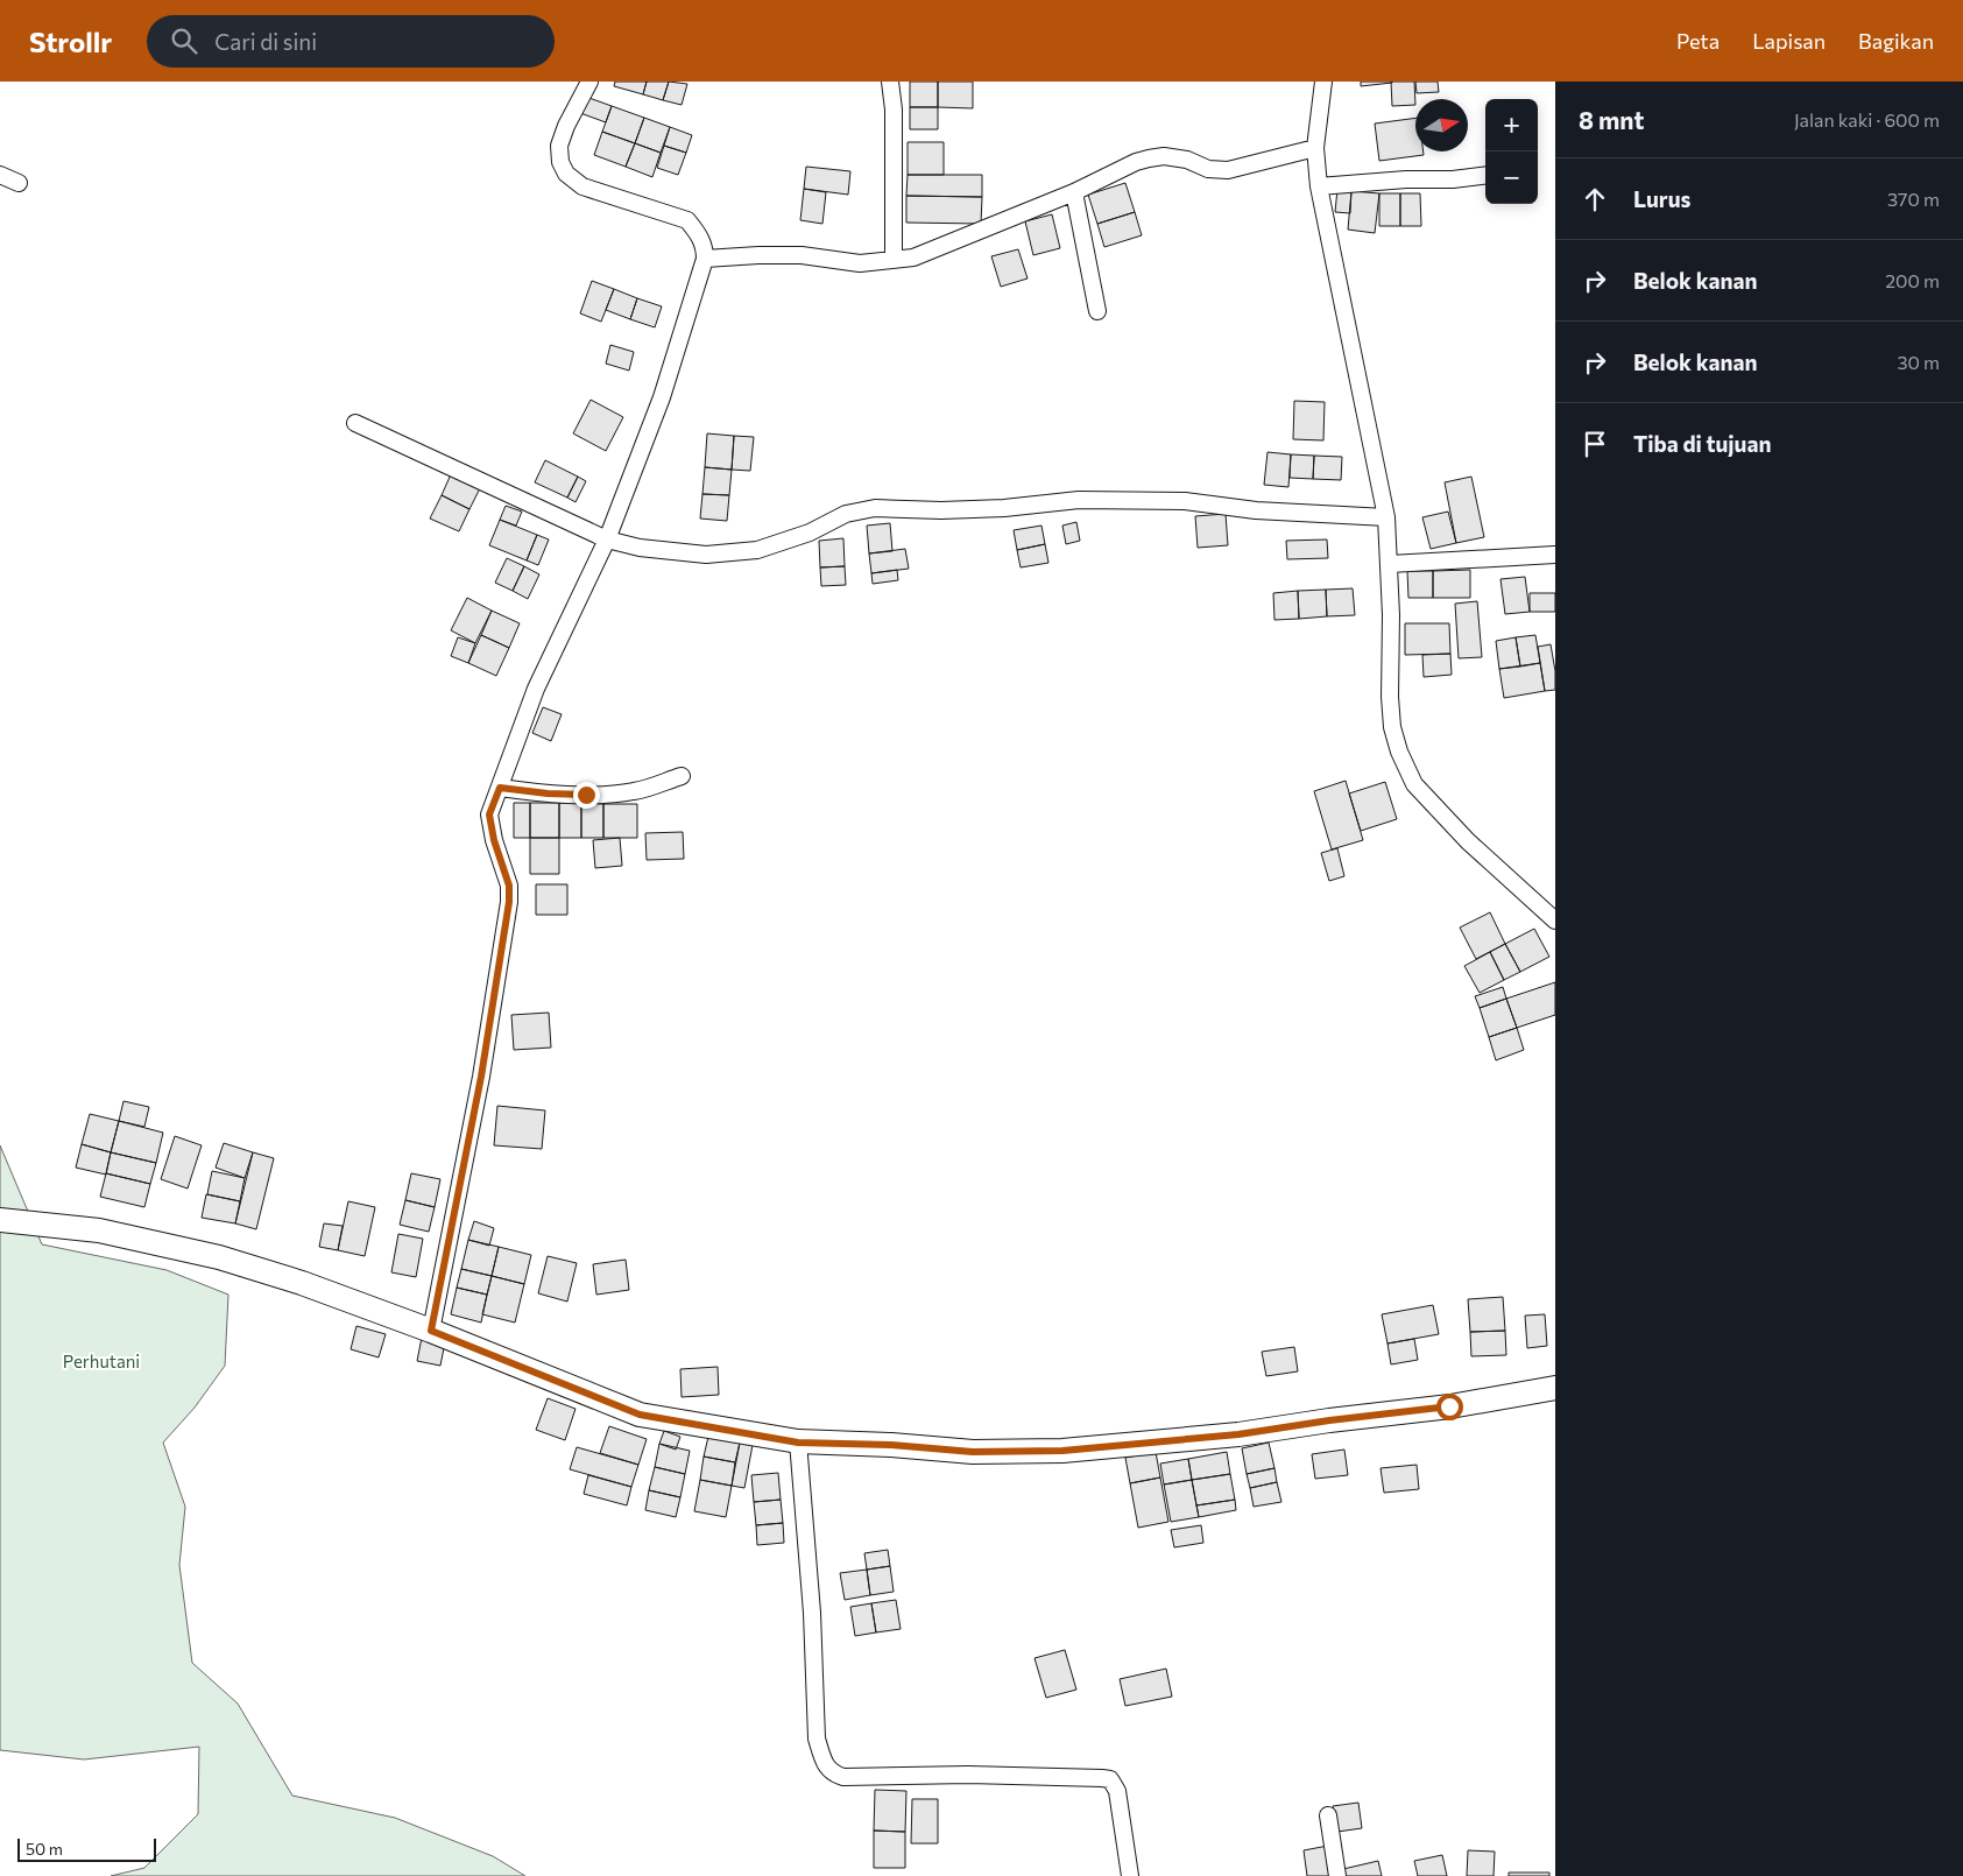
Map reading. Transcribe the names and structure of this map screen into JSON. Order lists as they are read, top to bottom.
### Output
{
  "parks": ["Perhutani"],
  "scale_bar": "50 m",
  "north": "right",
  "page": {
    "header": "Strollr",
    "search": "Cari di sini",
    "nav": ["Peta", "Lapisan", "Bagikan"],
    "heading": ["8 mnt", "Jalan kaki · 600 m"],
    "map_buttons": ["+", "−"],
    "list": [
      ["Lurus", "370 m"],
      ["Belok kanan", "200 m"],
      ["Belok kanan", "30 m"],
      "Tiba di tujuan"
    ],
    "scale": "50 m"
  }
}
